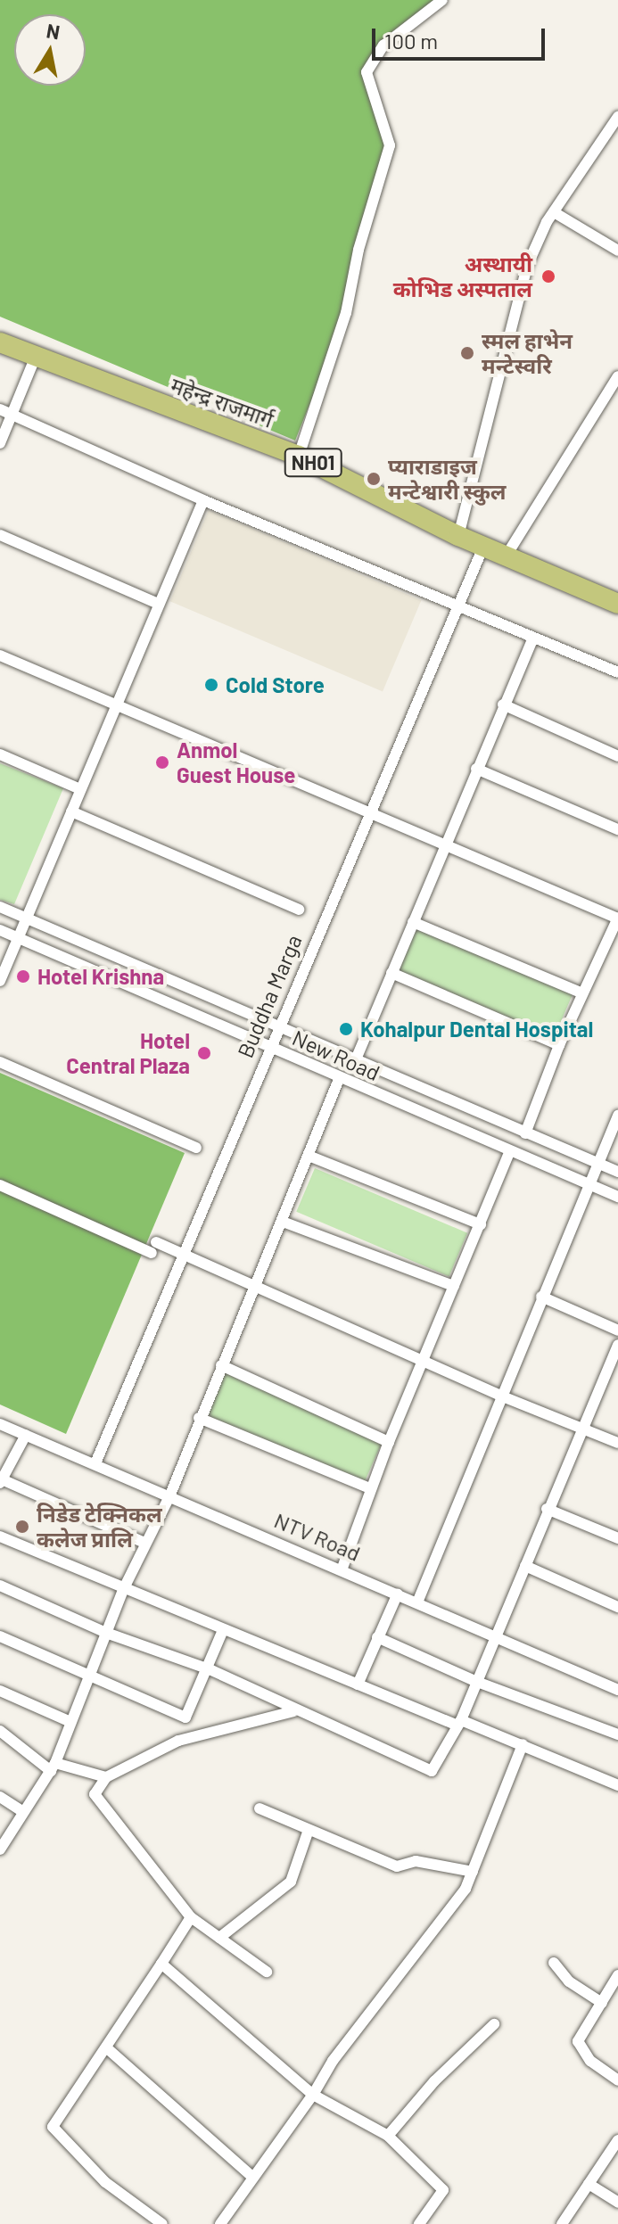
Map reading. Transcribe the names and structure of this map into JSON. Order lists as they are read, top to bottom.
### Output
{
  "streets": {
    "highway": ["महेन्द्र राजमार्ग", "NH01"],
    "street": ["Buddha Marga", "New Road", "NTV Road"]
  },
  "crossings": [
    ["महेन्द्र राजमार्ग", "Buddha Marga"],
    ["Buddha Marga", "New Road"],
    ["Buddha Marga", "NTV Road"]
  ],
  "places": [
    "अस्थायी कोभिड अस्पताल",
    "स्मल हाभेन मन्टेस्वरि",
    "प्याराडाइज मन्टेश्वारी स्कुल",
    "Cold Store",
    "Anmol Guest House",
    "Hotel Krishna",
    "Kohalpur Dental Hospital",
    "Hotel Central Plaza",
    "निडेड टेक्निकल कलेज प्रालि"
  ],
  "scale_bar": "100 m",
  "north": "top"
}
